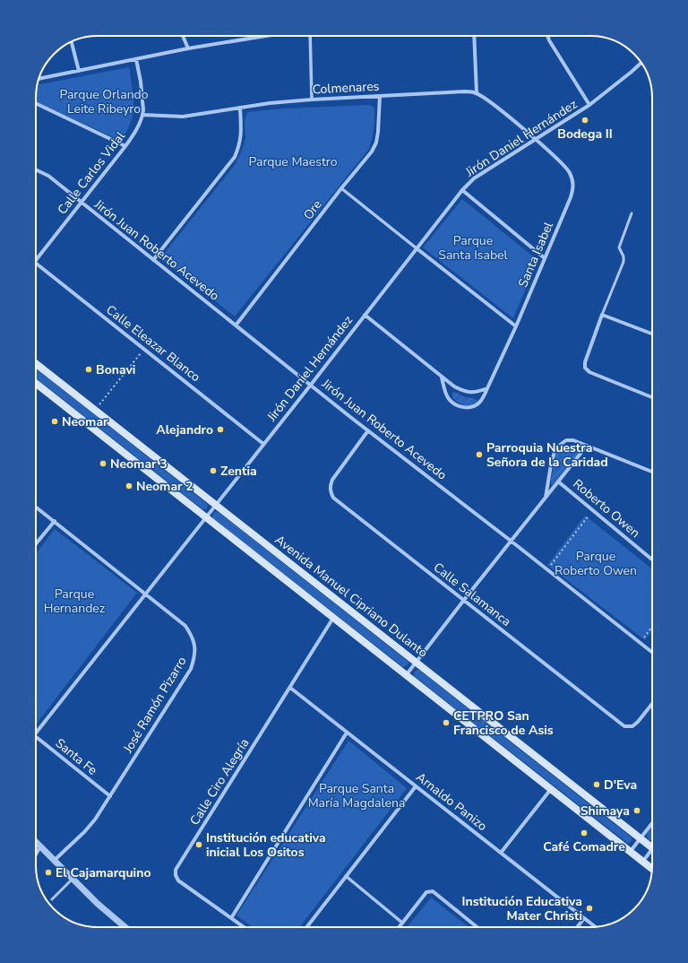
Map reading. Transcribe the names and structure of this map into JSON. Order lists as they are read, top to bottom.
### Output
{
  "streets": {
    "main road": ["Avenida Manuel Cipriano Dulanto"],
    "street": [
      "Colmenares",
      "Jirón Daniel Hernández",
      "Calle Carlos Vidal",
      "Ore",
      "Jirón Juan Roberto Acevedo",
      "Santa Isabel",
      "Calle Eleazar Blanco",
      "Roberto Owen",
      "Calle Salamanca",
      "José Ramón Pizarro",
      "Santa Fe",
      "Calle Ciro Alegría",
      "Arnaldo Panizo"
    ]
  },
  "crossings": [
    ["Colmenares", "Jirón Daniel Hernández"],
    ["Colmenares", "Calle Carlos Vidal"],
    ["Colmenares", "Ore"],
    ["Colmenares", "Santa Isabel"],
    ["Jirón Daniel Hernández", "Jirón Juan Roberto Acevedo"],
    ["Jirón Daniel Hernández", "Santa Isabel"],
    ["Jirón Daniel Hernández", "Calle Eleazar Blanco"],
    ["Jirón Daniel Hernández", "Avenida Manuel Cipriano Dulanto"],
    ["Jirón Daniel Hernández", "José Ramón Pizarro"],
    ["Calle Carlos Vidal", "Jirón Juan Roberto Acevedo"],
    ["Ore", "Jirón Juan Roberto Acevedo"],
    ["Jirón Juan Roberto Acevedo", "Calle Salamanca"],
    ["José Ramón Pizarro", "Santa Fe"],
    ["Calle Ciro Alegría", "Arnaldo Panizo"]
  ],
  "parks": [
    "Parque Orlando Leite Ribeyro",
    "Parque Maestro",
    "Parque Santa Isabel",
    "Parque Roberto Owen",
    "Parque Hernandez",
    "Parque Santa María Magdalena"
  ],
  "places": [
    "Bodega II",
    "Bonavi",
    "Neomar",
    "Alejandro",
    "Parroquia Nuestra Señora de la Caridad",
    "Neomar 3",
    "Zentia",
    "Neomar 2",
    "CETPRO San Francisco de Asis",
    "D'Eva",
    "Shimaya",
    "Café Comadre",
    "Institución educativa inicial Los Ositos",
    "El Cajamarquino",
    "Institución Educativa Mater Christi"
  ]
}
